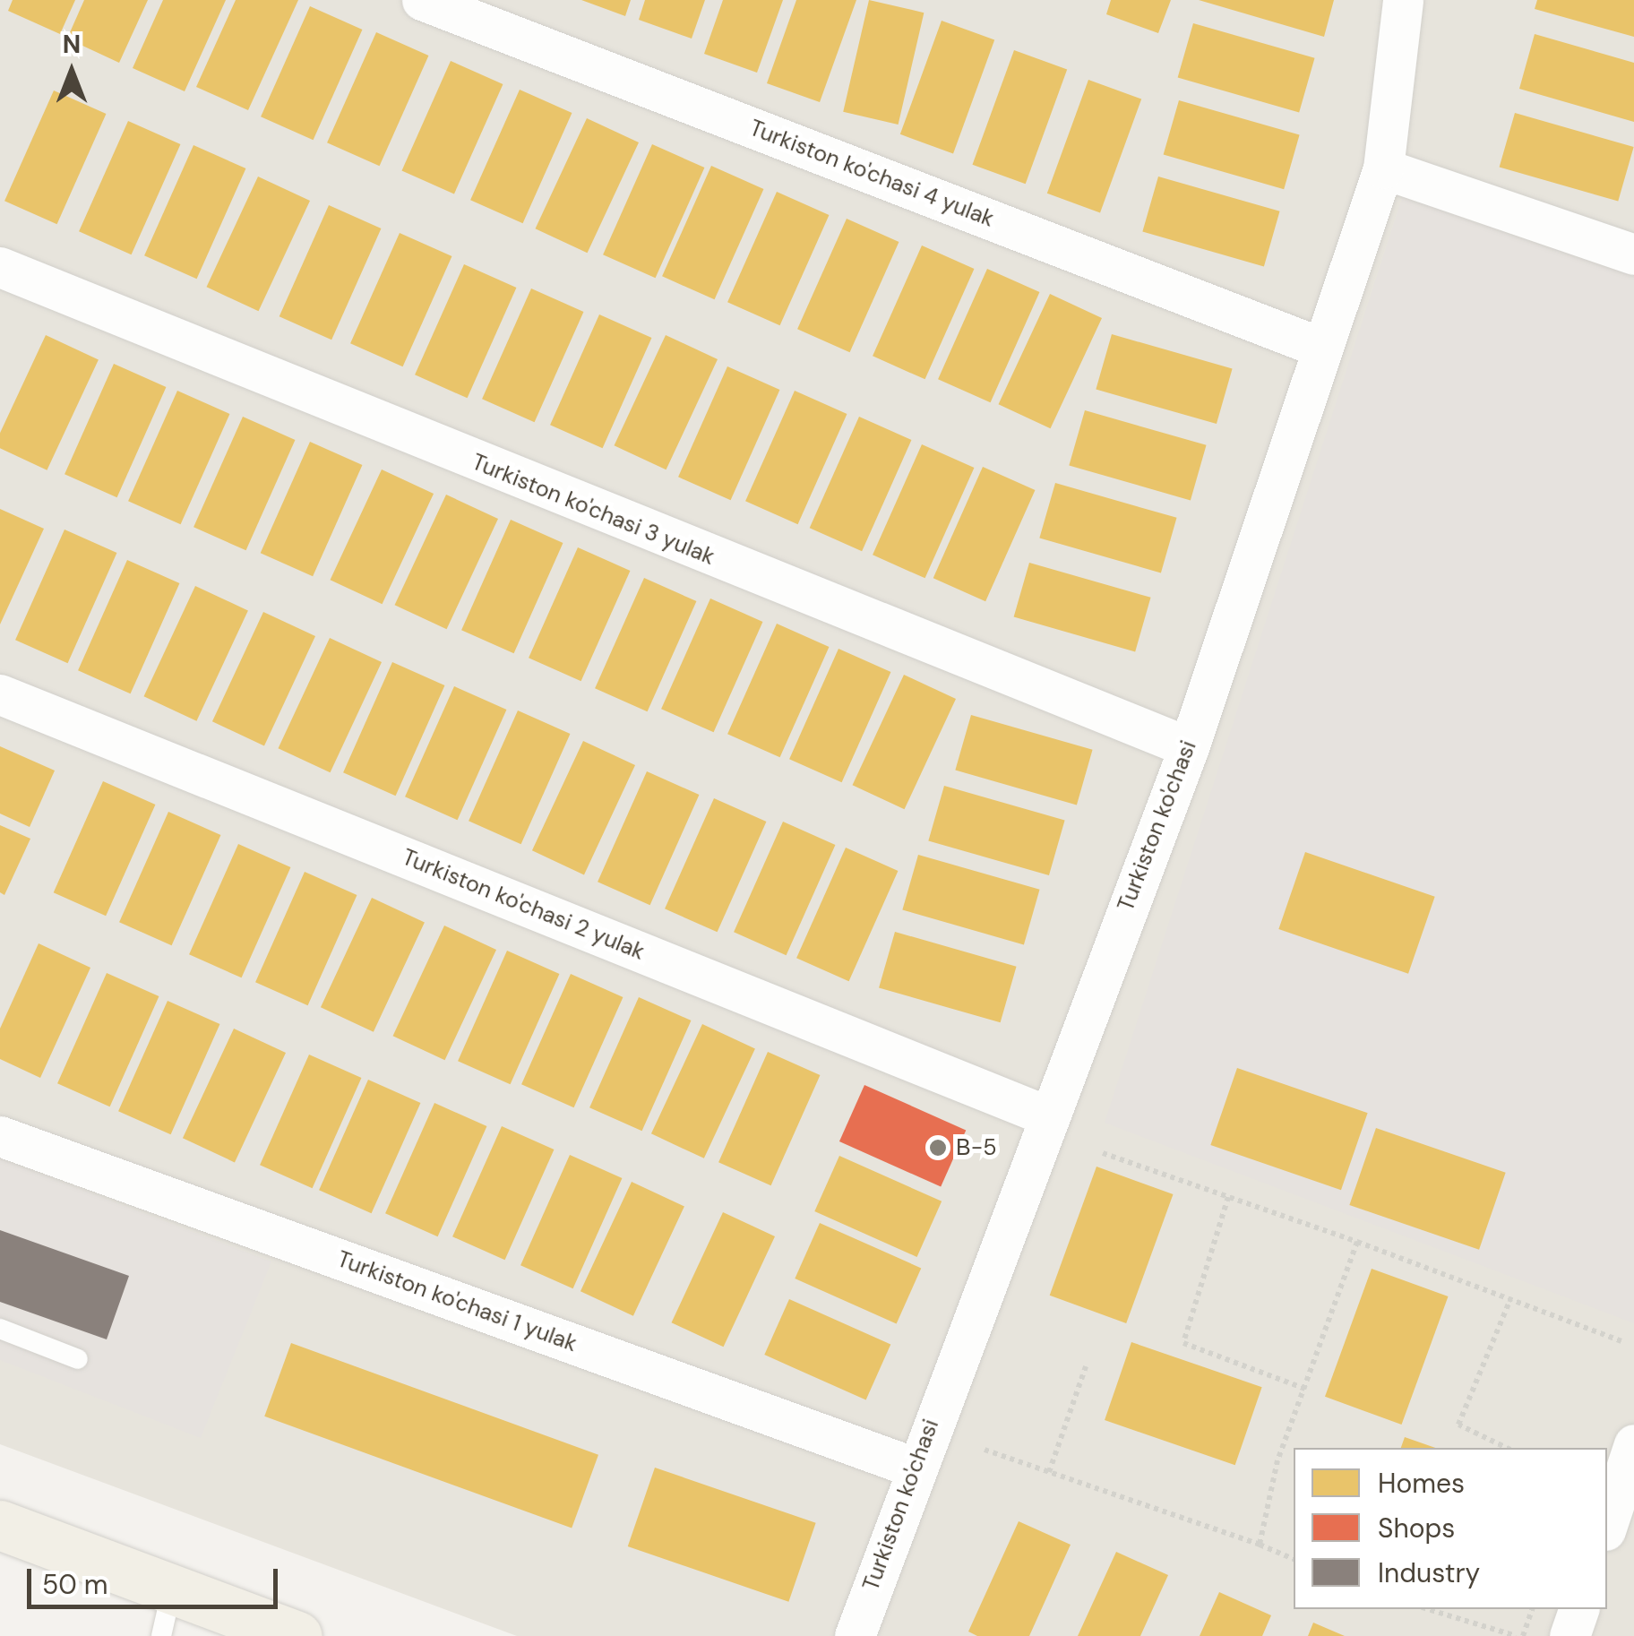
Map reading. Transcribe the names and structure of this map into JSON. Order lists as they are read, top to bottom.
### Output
{
  "streets": {
    "street": [
      "Turkiston ko'chasi 4 yulak",
      "Turkiston ko'chasi 3 yulak",
      "Turkiston ko'chasi",
      "Turkiston ko'chasi 2 yulak",
      "Turkiston ko'chasi 1 yulak"
    ]
  },
  "crossings": [
    ["Turkiston ko'chasi 4 yulak", "Turkiston ko'chasi"],
    ["Turkiston ko'chasi 3 yulak", "Turkiston ko'chasi"],
    ["Turkiston ko'chasi", "Turkiston ko'chasi 2 yulak"],
    ["Turkiston ko'chasi", "Turkiston ko'chasi 1 yulak"]
  ],
  "places": ["В-5"],
  "legend": ["Homes", "Shops", "Industry"],
  "scale_bar": "50 m",
  "north": "top"
}
